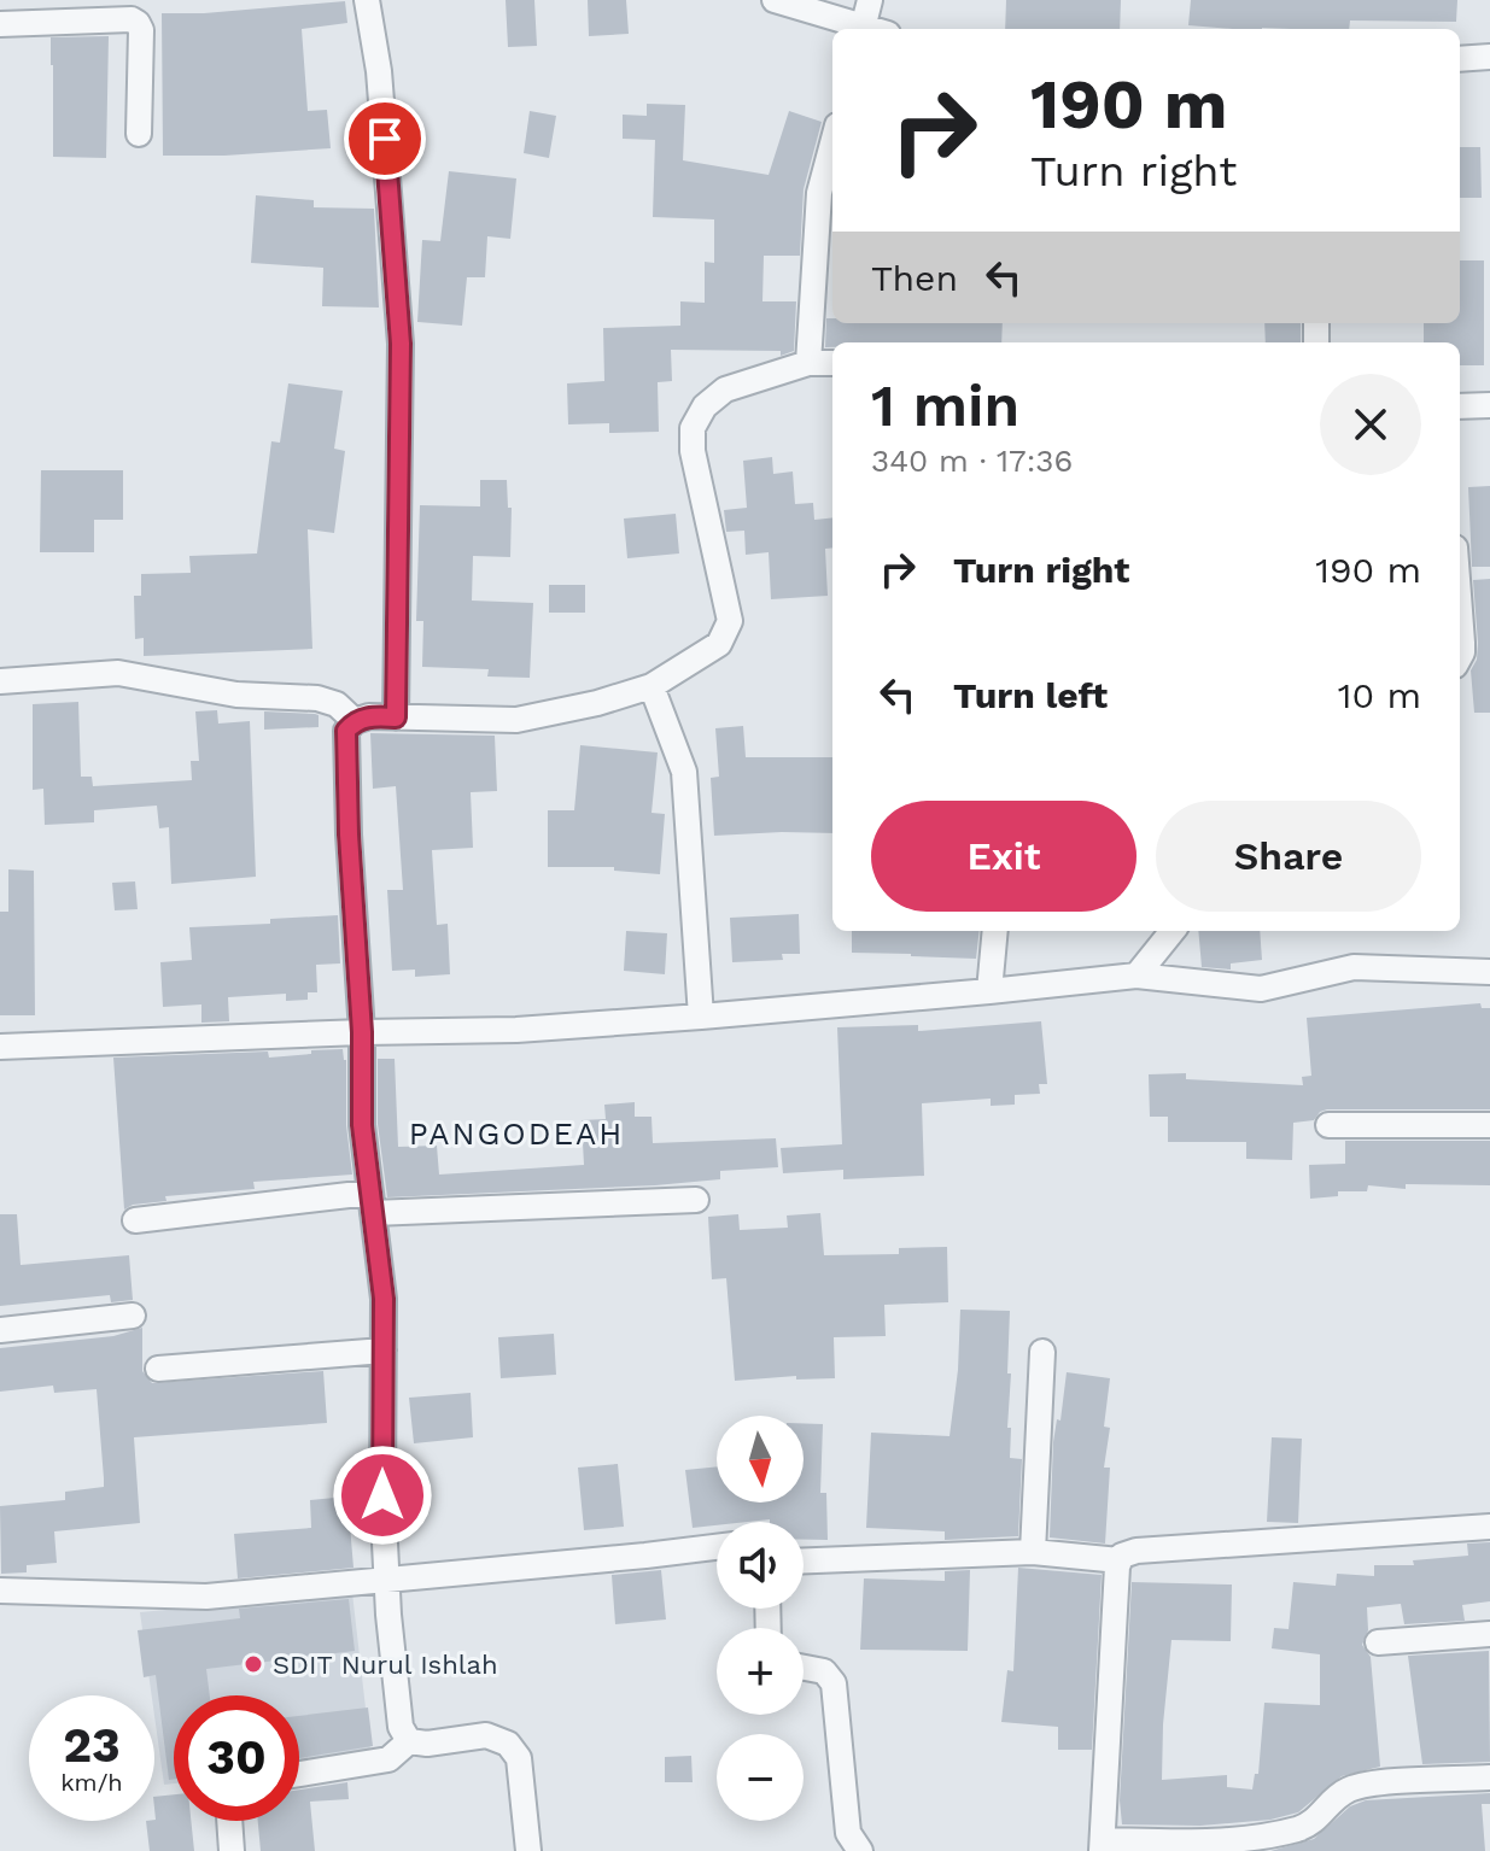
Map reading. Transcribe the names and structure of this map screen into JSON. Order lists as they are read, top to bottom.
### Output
{
  "districts": ["PANGODEAH"],
  "places": ["SDIT Nurul Ishlah"],
  "north": "bottom",
  "page": {
    "turn": ["190 m", "Turn right"],
    "then": "Then",
    "heading": ["1 min", "340 m · 17:36"],
    "list": [
      {
        "name": "Turn right",
        "value": "190 m"
      },
      {
        "name": "Turn left",
        "value": "10 m"
      }
    ],
    "buttons": ["Exit", "Share"],
    "map_buttons": ["+", "−"],
    "speed": "23 km/h",
    "limit": "30"
  }
}
